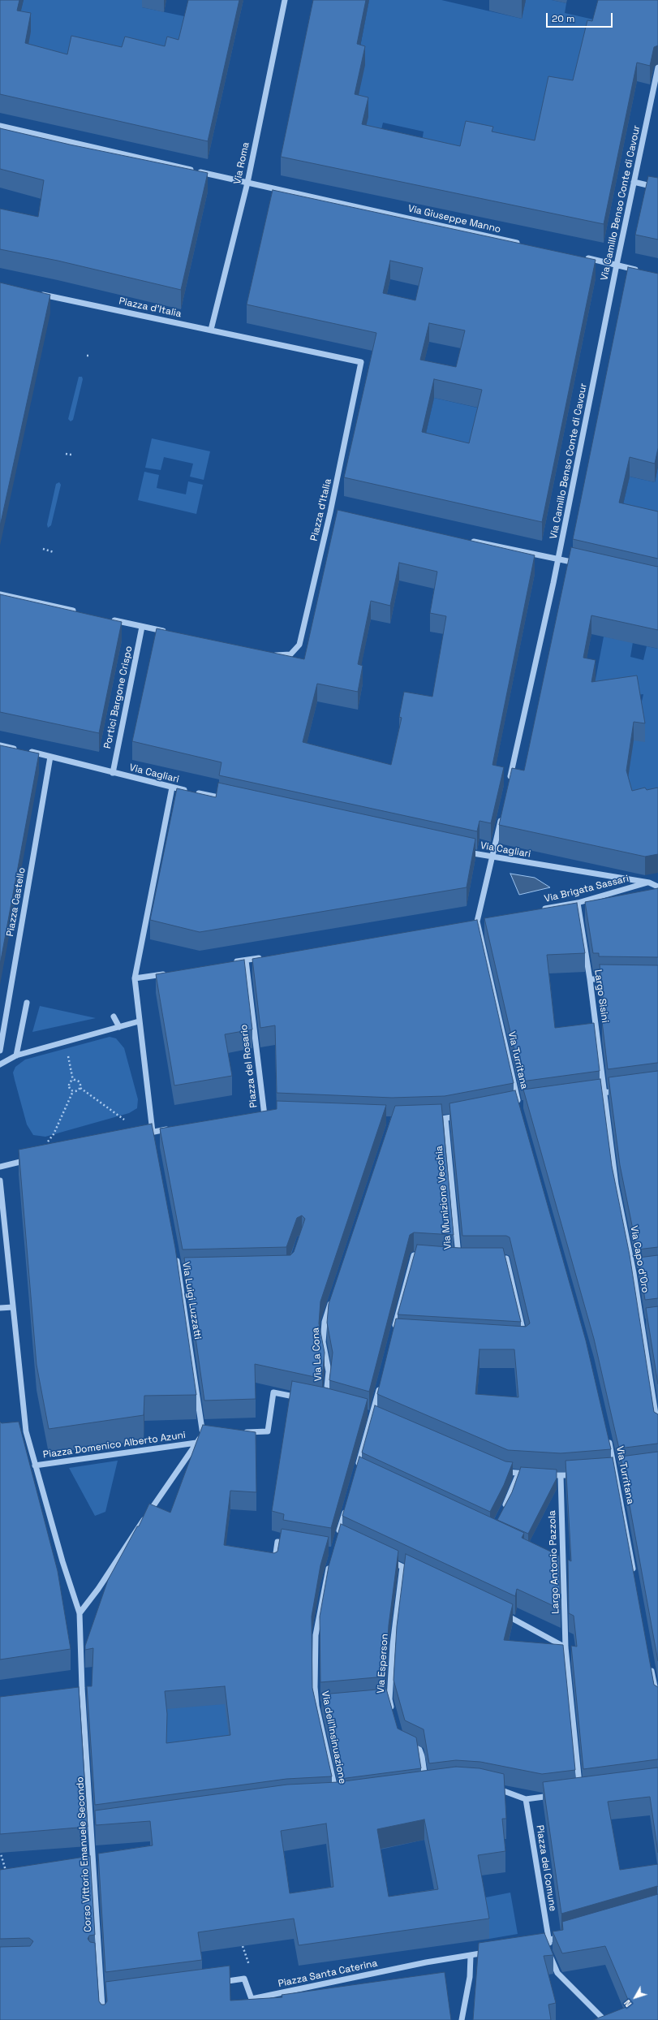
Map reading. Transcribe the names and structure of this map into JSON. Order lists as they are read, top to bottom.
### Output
{
  "streets": {
    "street": [
      "Via Roma",
      "Via Camillo Benso Conte di Cavour",
      "Via Giuseppe Manno",
      "Piazza d'Italia",
      "Portici Bargone Crispo",
      "Via Cagliari",
      "Via Brigata Sassari",
      "Piazza Castello",
      "Largo Sisini",
      "Via Turritana",
      "Piazza del Rosario",
      "Via Munizione Vecchia",
      "Via Capo d'Oro",
      "Via Luigi Luzzatti",
      "Via La Cona",
      "Piazza Domenico Alberto Azuni",
      "Largo Antonio Pazzola",
      "Via Esperson",
      "Via dell'Insinuazione",
      "Corso Vittorio Emanuele Secondo",
      "Piazza del Comune",
      "Piazza Santa Caterina"
    ]
  },
  "crossings": [
    ["Via Roma", "Via Giuseppe Manno"],
    ["Via Roma", "Piazza d'Italia"],
    ["Portici Bargone Crispo", "Via Cagliari"],
    ["Via Cagliari", "Via Brigata Sassari"],
    ["Via Cagliari", "Piazza Castello"],
    ["Via Cagliari", "Via Turritana"],
    ["Via Brigata Sassari", "Largo Sisini"],
    ["Largo Sisini", "Via Capo d'Oro"],
    ["Via Luigi Luzzatti", "Piazza Domenico Alberto Azuni"],
    ["Piazza Domenico Alberto Azuni", "Corso Vittorio Emanuele Secondo"]
  ],
  "scale_bar": "20 m",
  "north": "bottom left"
}
